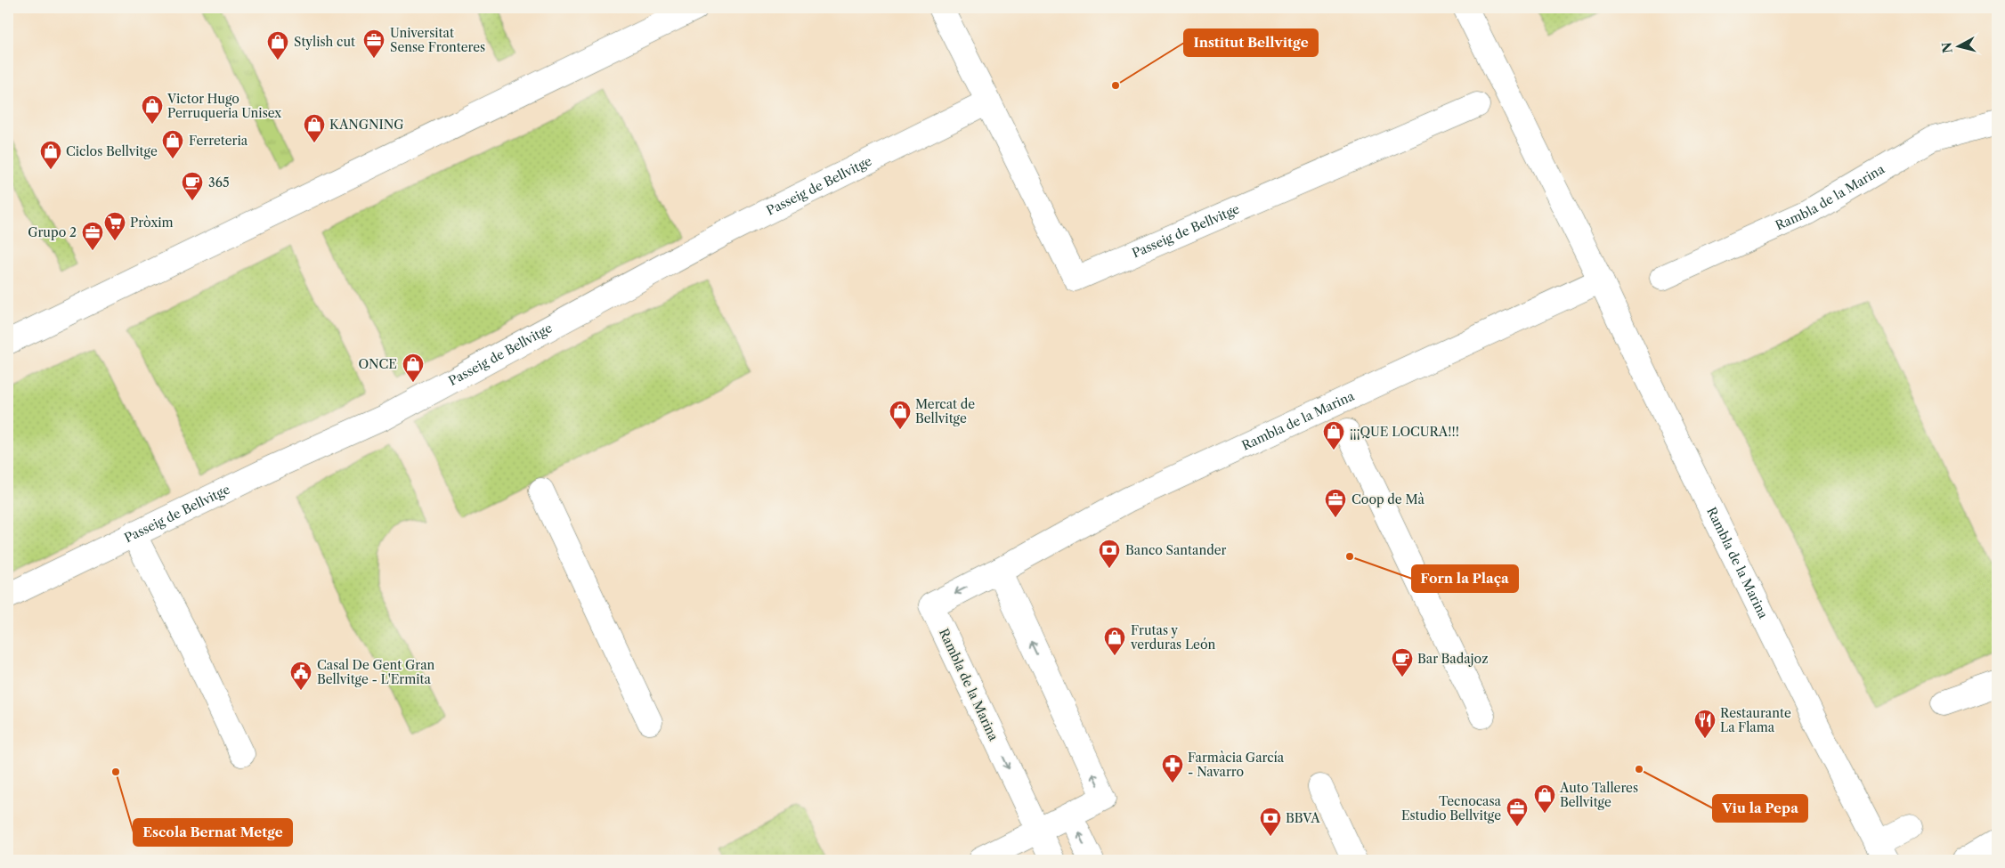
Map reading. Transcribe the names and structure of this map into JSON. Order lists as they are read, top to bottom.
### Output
{
  "streets": {
    "street": ["Passeig de Bellvitge", "Rambla de la Marina"]
  },
  "places": {
    "office": [
      "Universitat Sense Fronteres",
      "Grupo 2",
      "Coop de Mà",
      "Tecnocasa Estudio Bellvitge"
    ],
    "shop": [
      "Stylish cut",
      "Victor Hugo Perruqueria Unisex",
      "KANGNING",
      "Ferreteria",
      "Ciclos Bellvitge",
      "ONCE",
      "Mercat de Bellvitge",
      "¡¡¡QUE LOCURA!!!",
      "Frutas y verduras León",
      "Auto Talleres Bellvitge"
    ],
    "other": [
      "Institut Bellvitge",
      "Forn la Plaça",
      "Viu la Pepa",
      "Escola Bernat Metge"
    ],
    "cafe": ["365", "Bar Badajoz"],
    "supermarket": ["Pròxim"],
    "bank": ["Banco Santander", "BBVA"],
    "public building": ["Casal De Gent Gran Bellvitge - L'Ermita"],
    "restaurant": ["Restaurante La Flama"],
    "pharmacy": ["Farmàcia García - Navarro"]
  },
  "north": "left"
}
